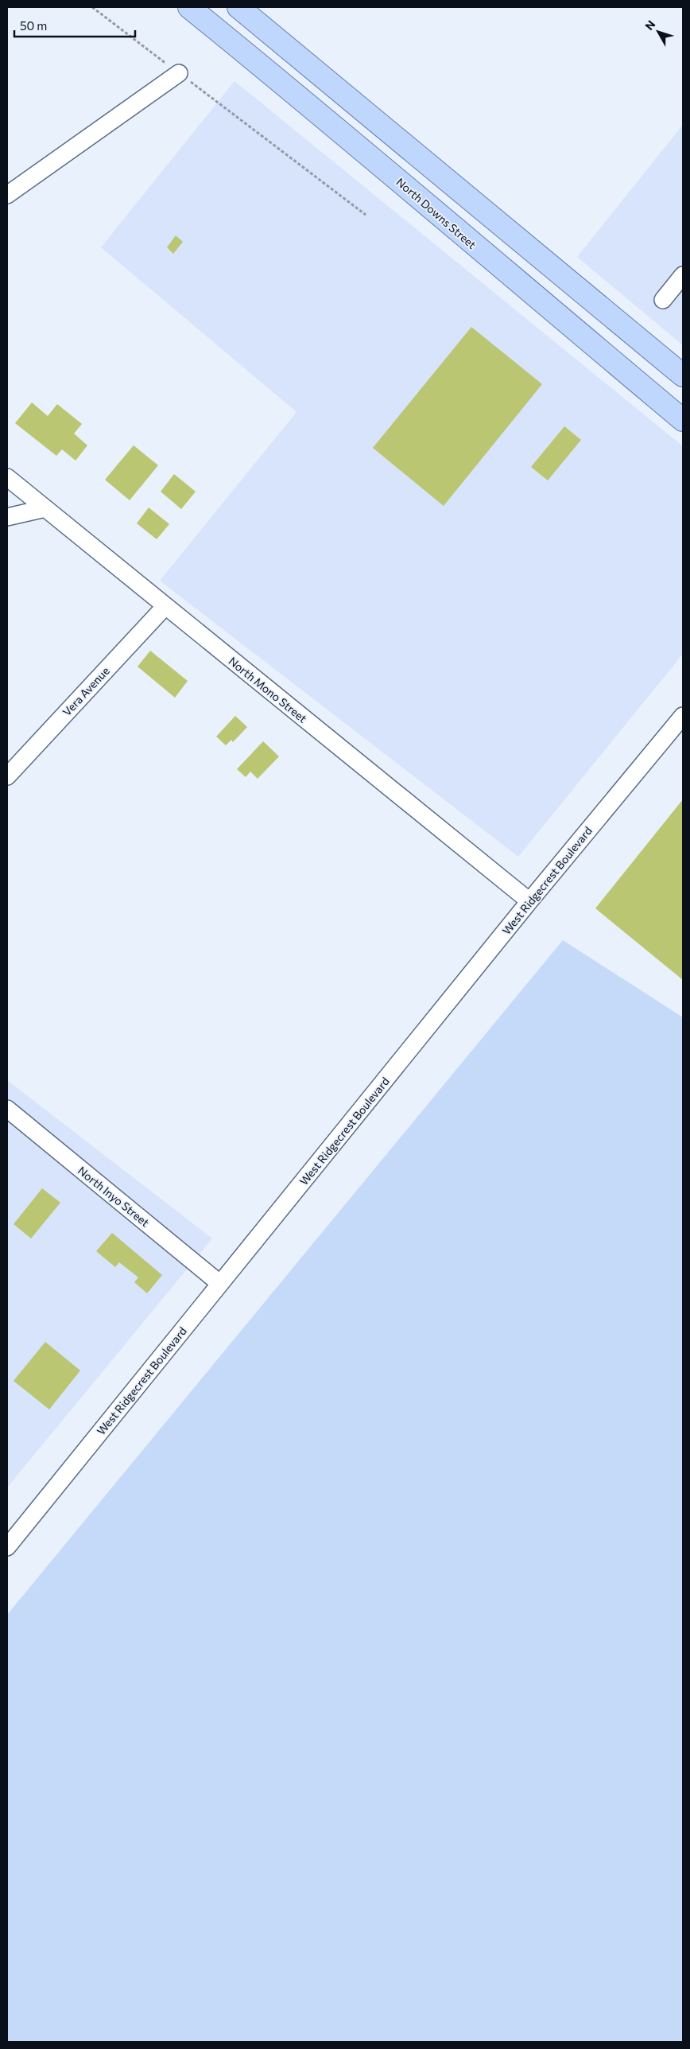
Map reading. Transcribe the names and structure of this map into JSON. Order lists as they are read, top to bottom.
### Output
{
  "streets": {
    "main road": ["North Downs Street"],
    "street": [
      "North Mono Street",
      "Vera Avenue",
      "West Ridgecrest Boulevard",
      "North Inyo Street"
    ]
  },
  "crossings": [
    ["North Mono Street", "Vera Avenue"],
    ["North Mono Street", "West Ridgecrest Boulevard"],
    ["West Ridgecrest Boulevard", "North Inyo Street"]
  ],
  "scale_bar": "50 m",
  "north": "top left"
}
